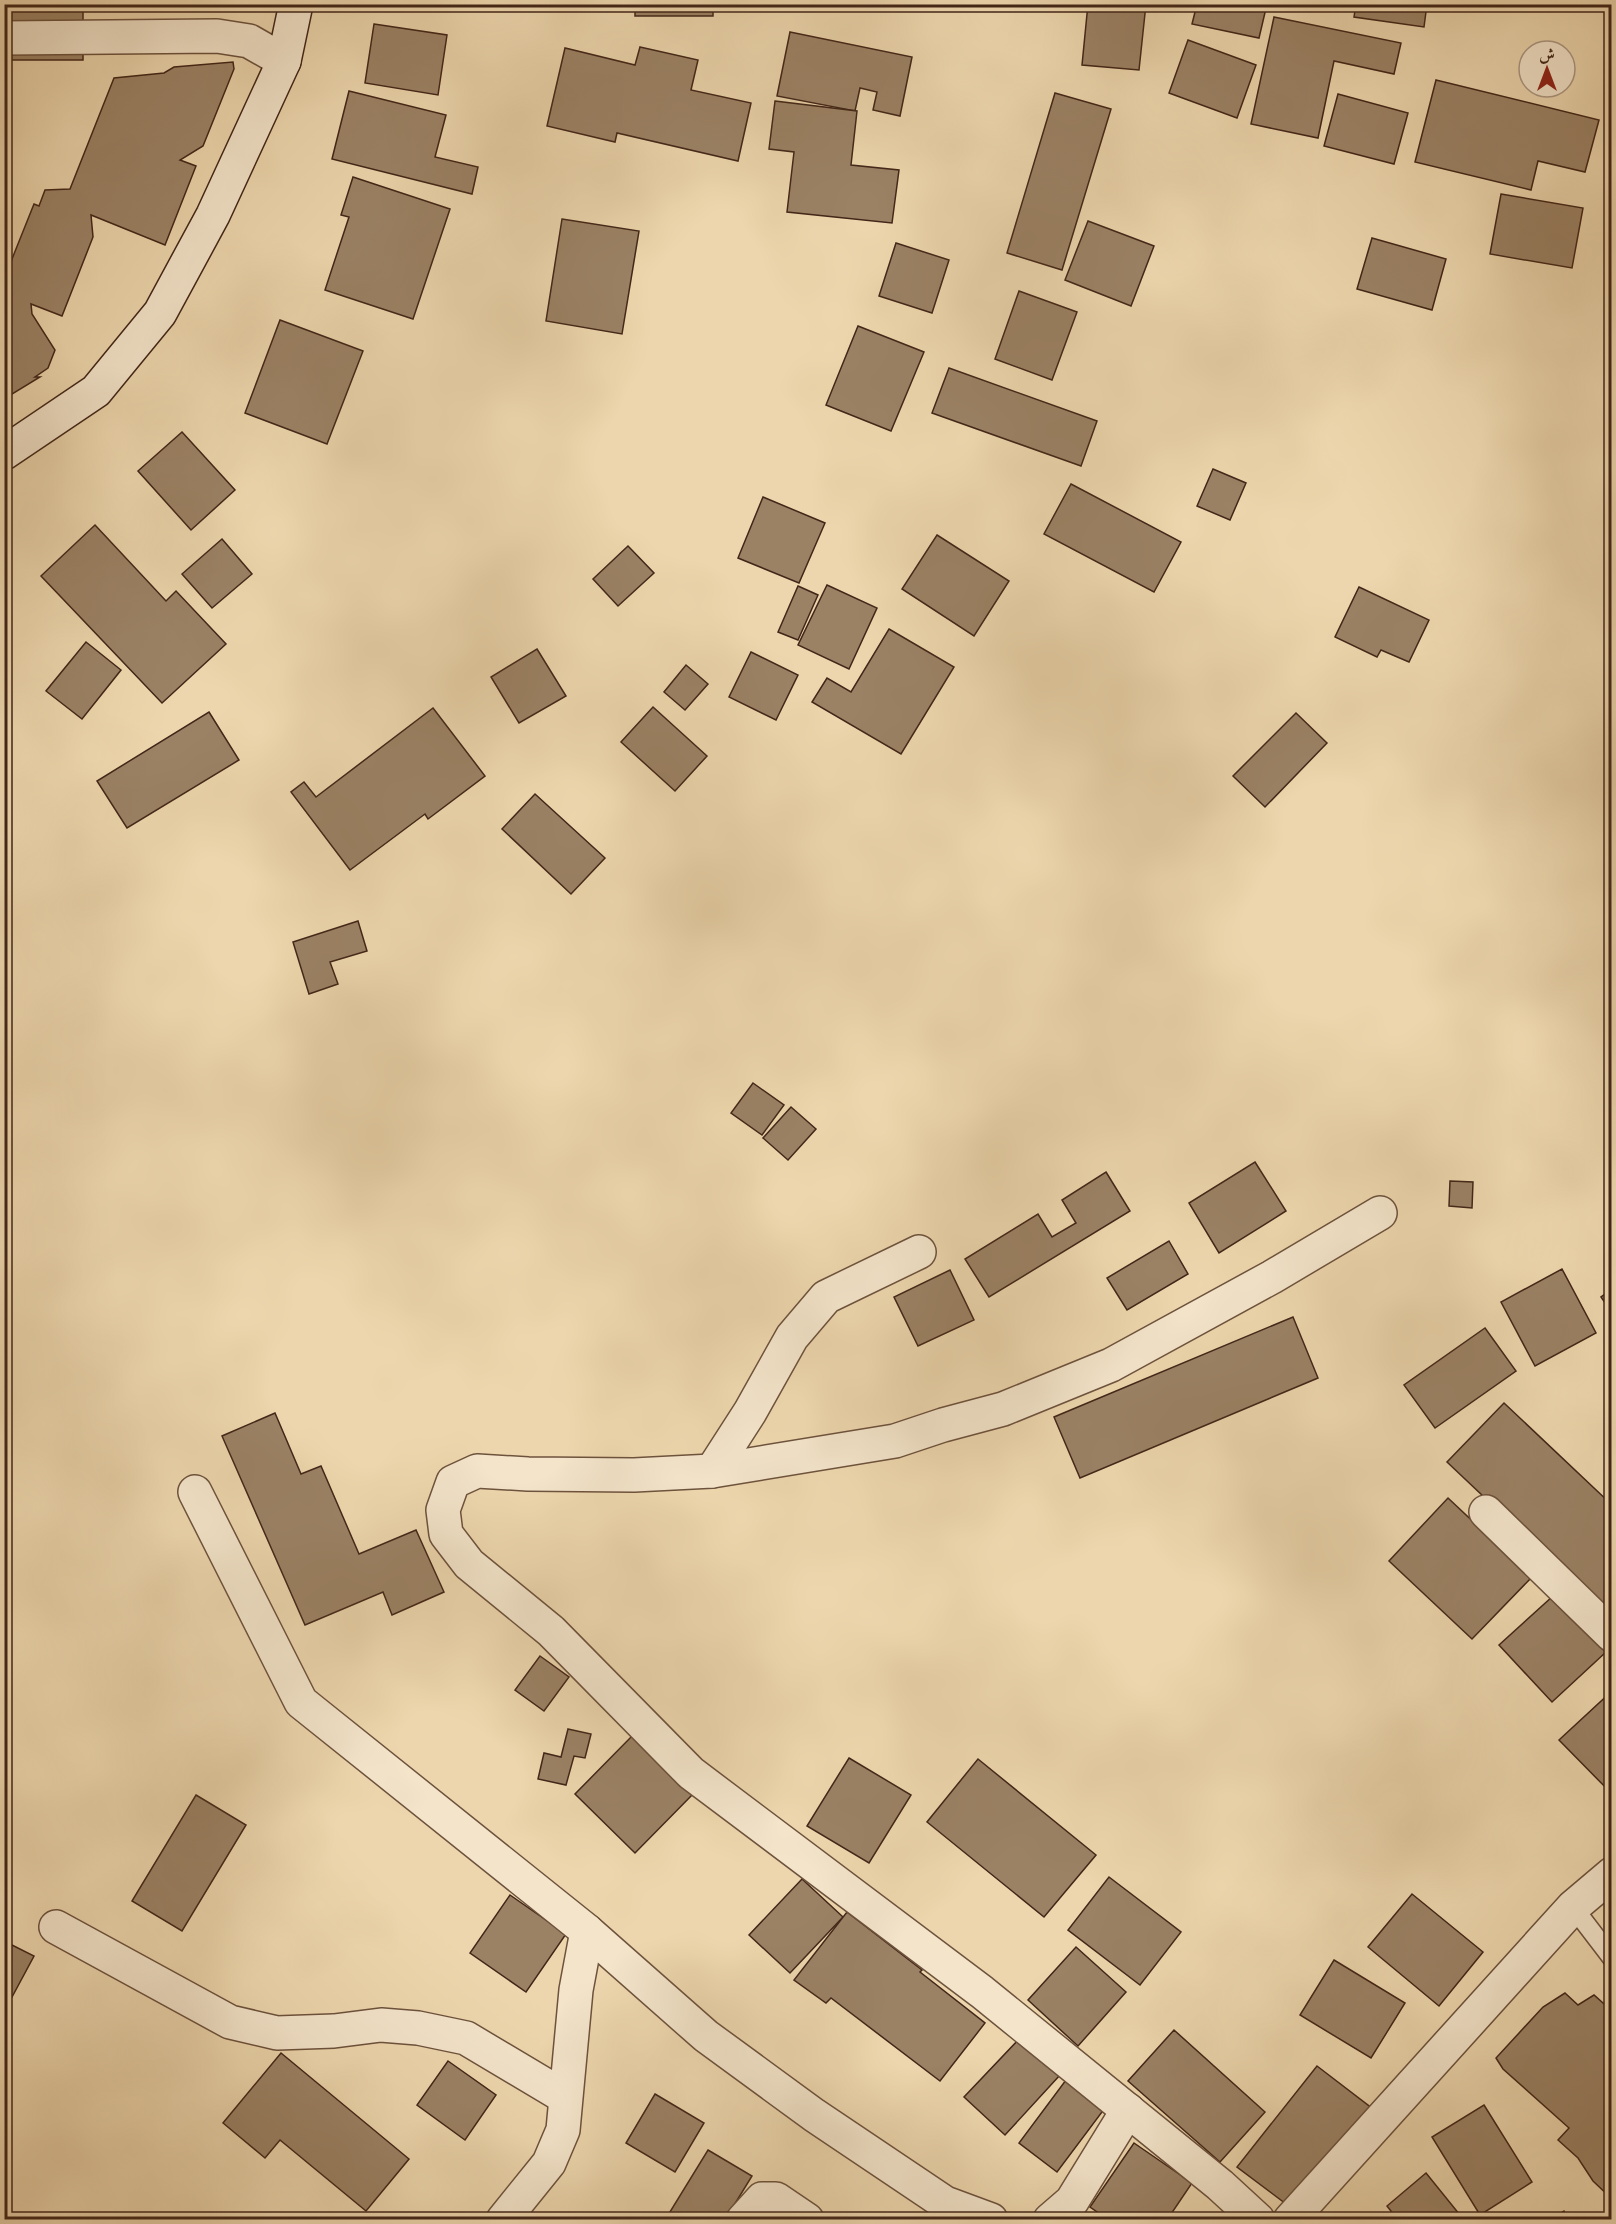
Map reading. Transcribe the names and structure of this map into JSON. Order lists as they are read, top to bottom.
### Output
{
  "north": "top"
}
